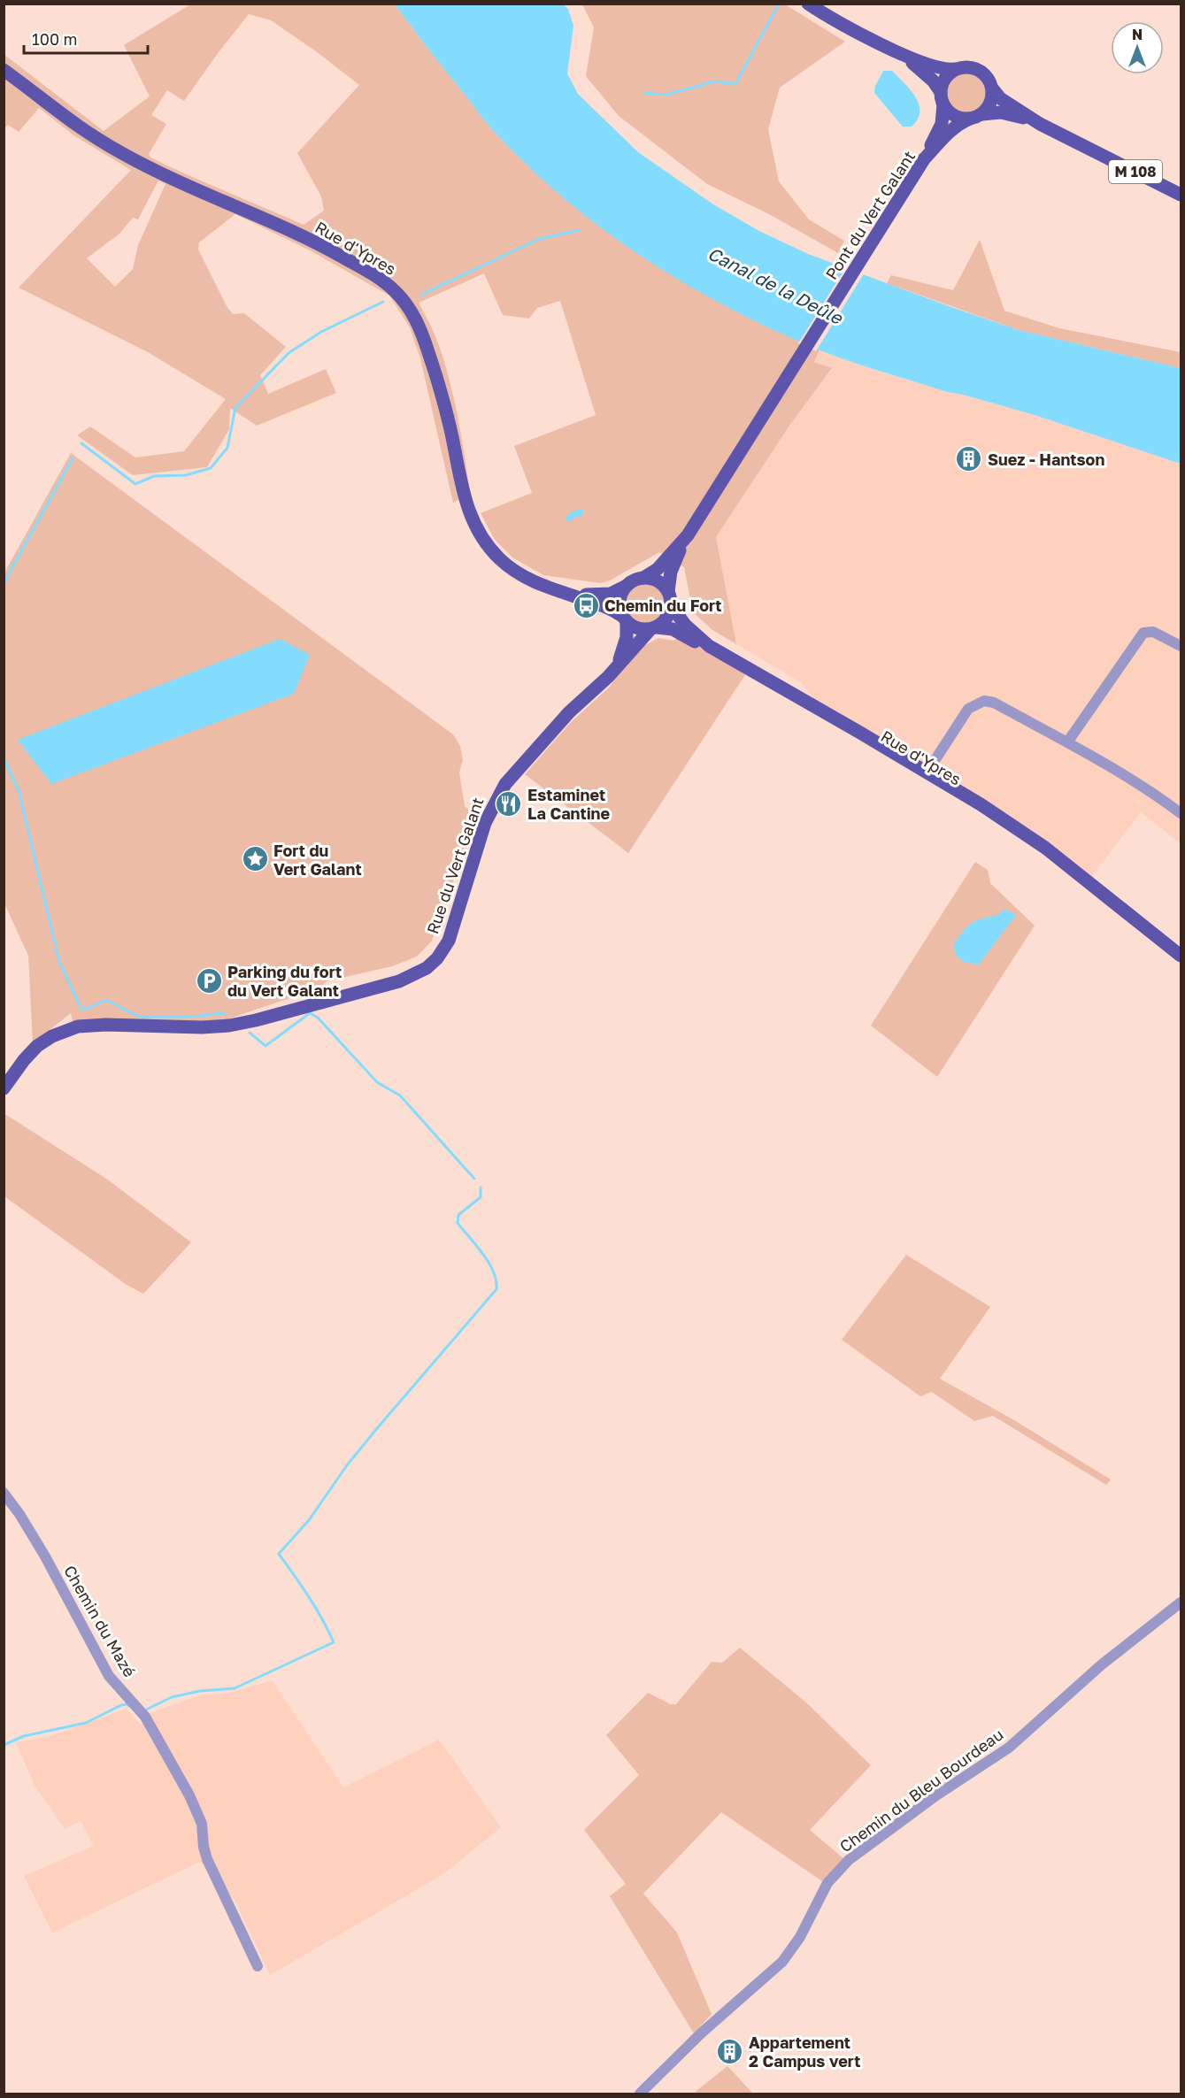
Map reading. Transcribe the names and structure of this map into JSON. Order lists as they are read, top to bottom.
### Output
{
  "streets": {
    "main road": [
      "M 108",
      "Pont du Vert Galant",
      "Rue d'Ypres",
      "Rue du Vert Galant"
    ],
    "street": ["Chemin du Mazé", "Chemin du Bleu Bourdeau"]
  },
  "crossings": [
    ["M 108", "Pont du Vert Galant"],
    ["Rue d'Ypres", "Rue du Vert Galant"]
  ],
  "water": ["Canal de la Deûle"],
  "places": {
    "building": ["Suez - Hantson", "Appartement 2 Campus vert"],
    "bus stop": ["Chemin du Fort"],
    "restaurant": ["Estaminet La Cantine"],
    "place": ["Fort du Vert Galant"],
    "parking": ["Parking du fort du Vert Galant"]
  },
  "scale_bar": "100 m",
  "north": "top"
}
